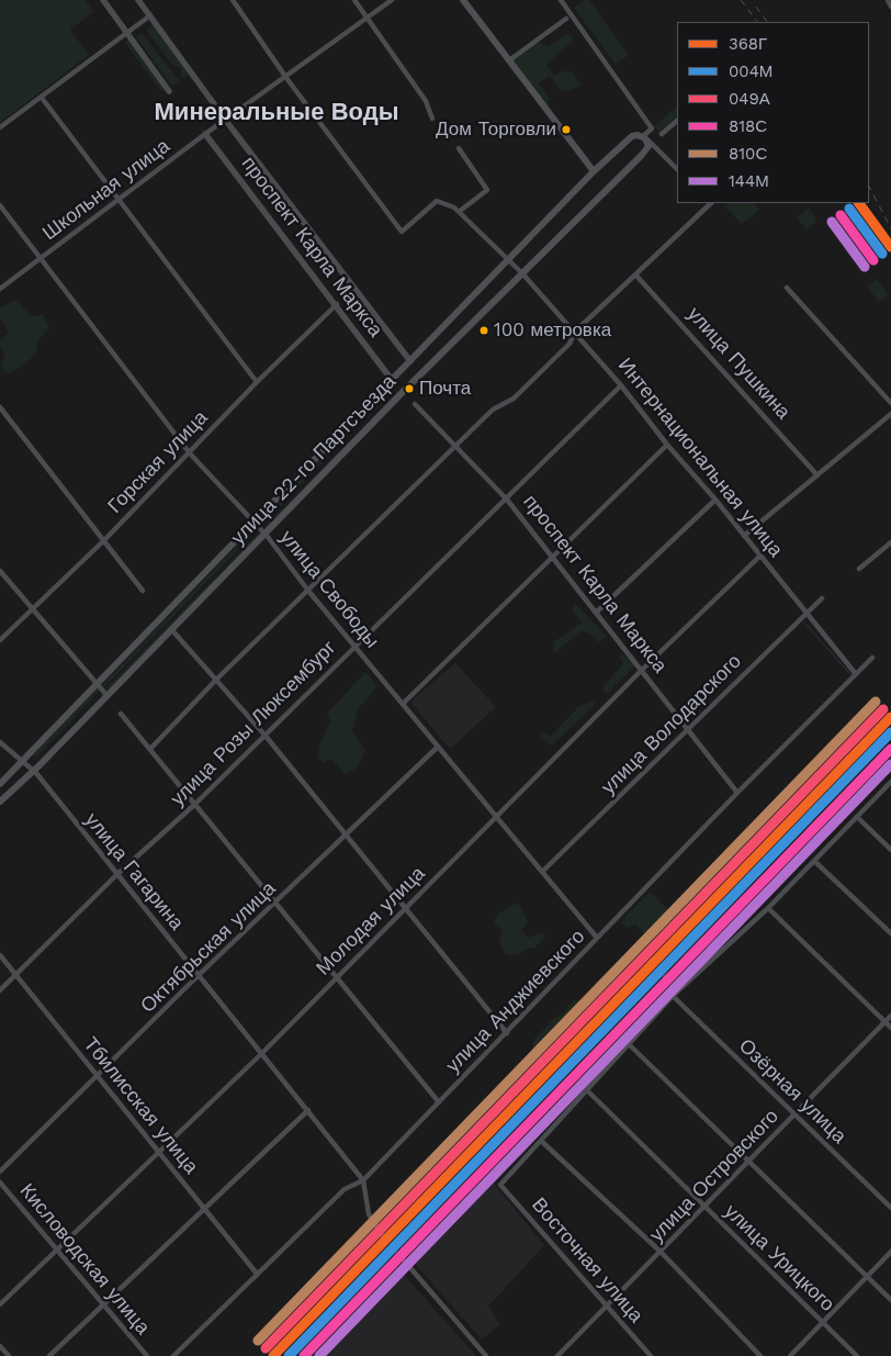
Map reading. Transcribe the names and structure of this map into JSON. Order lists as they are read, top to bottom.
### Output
{
  "streets": {
    "main road": ["улица 22-го Партсъезда"],
    "street": [
      "Школьная улица",
      "проспект Карла Маркса",
      "улица Пушкина",
      "Интернациональная улица",
      "Горская улица",
      "улица Свободы",
      "улица Розы Люксембург",
      "улица Володарского",
      "улица Гагарина",
      "Молодая улица",
      "Октябрьская улица",
      "улица Анджиевского",
      "Озёрная улица",
      "Тбилисская улица",
      "улица Островского",
      "улица Урицкого",
      "Кисловодская улица",
      "Восточная улица"
    ]
  },
  "crossings": [
    ["Школьная улица", "проспект Карла Маркса"],
    ["Школьная улица", "улица Свободы"],
    ["проспект Карла Маркса", "улица 22-го Партсъезда"],
    ["проспект Карла Маркса", "Горская улица"],
    ["проспект Карла Маркса", "улица Розы Люксембург"],
    ["проспект Карла Маркса", "улица Володарского"],
    ["проспект Карла Маркса", "Молодая улица"],
    ["проспект Карла Маркса", "улица Анджиевского"],
    ["Интернациональная улица", "улица 22-го Партсъезда"],
    ["Интернациональная улица", "улица Розы Люксембург"],
    ["Интернациональная улица", "улица Володарского"],
    ["Интернациональная улица", "Молодая улица"],
    ["Интернациональная улица", "улица Анджиевского"],
    ["улица 22-го Партсъезда", "улица Свободы"],
    ["улица 22-го Партсъезда", "улица Гагарина"],
    ["Горская улица", "улица Свободы"],
    ["улица Свободы", "улица Розы Люксембург"],
    ["улица Свободы", "улица Володарского"],
    ["улица Свободы", "Молодая улица"],
    ["улица Свободы", "Октябрьская улица"],
    ["улица Свободы", "улица Анджиевского"],
    ["улица Розы Люксембург", "улица Гагарина"],
    ["улица Розы Люксембург", "Тбилисская улица"],
    ["улица Гагарина", "Молодая улица"],
    ["улица Гагарина", "Октябрьская улица"],
    ["улица Гагарина", "улица Анджиевского"],
    ["Молодая улица", "Тбилисская улица"],
    ["Молодая улица", "Кисловодская улица"],
    ["Октябрьская улица", "Тбилисская улица"],
    ["улица Анджиевского", "Тбилисская улица"],
    ["Озёрная улица", "улица Островского"],
    ["улица Островского", "улица Урицкого"],
    ["улица Островского", "Восточная улица"]
  ],
  "districts": ["Минеральные Воды"],
  "places": ["Дом Торговли", "100 метровка", "Почта"],
  "lines": [
    "transit line 368Г",
    "transit line 004М",
    "transit line 818С",
    "transit line 144М",
    "transit line 810С",
    "transit line 049А"
  ],
  "legend": [
    "368Г",
    "004М",
    "049А",
    "818С",
    "810С",
    "144М"
  ]
}
